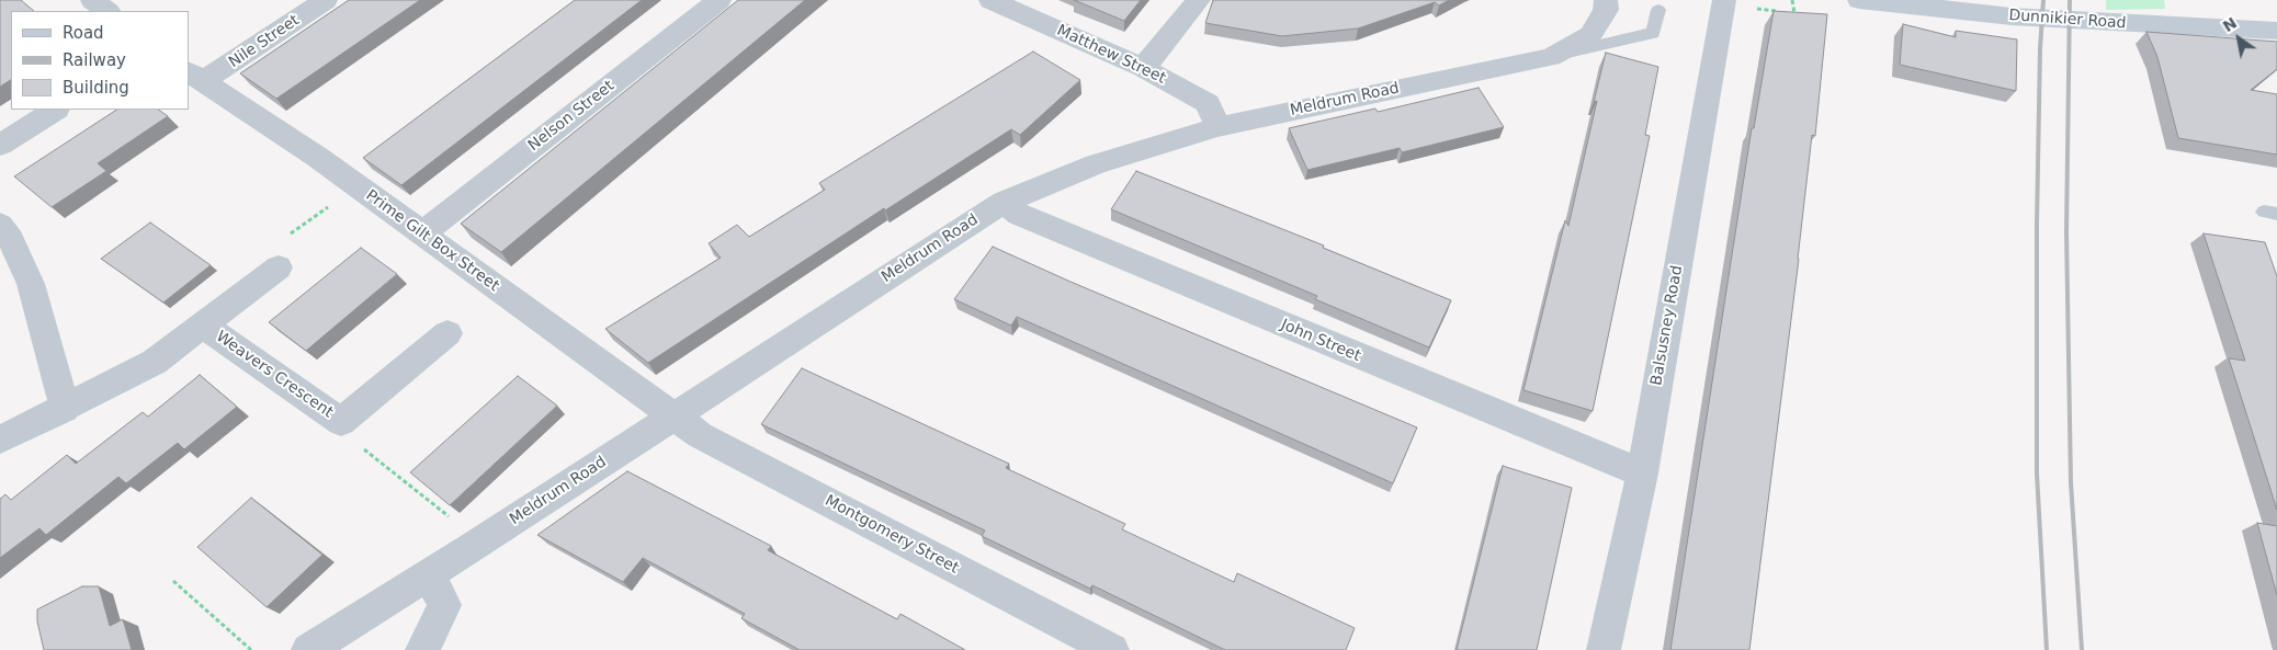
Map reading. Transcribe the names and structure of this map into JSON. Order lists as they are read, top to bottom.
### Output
{
  "streets": {
    "street": [
      "Dunnikier Road",
      "Nile Street",
      "Matthew Street",
      "Meldrum Road",
      "Nelson Street",
      "Prime Gilt Box Street",
      "Balsusney Road",
      "John Street",
      "Weavers Crescent",
      "Montgomery Street"
    ]
  },
  "crossings": [
    ["Nile Street", "Prime Gilt Box Street"],
    ["Matthew Street", "Meldrum Road"],
    ["Meldrum Road", "Prime Gilt Box Street"],
    ["Meldrum Road", "John Street"],
    ["Meldrum Road", "Montgomery Street"],
    ["Nelson Street", "Prime Gilt Box Street"],
    ["Prime Gilt Box Street", "Montgomery Street"],
    ["Balsusney Road", "John Street"]
  ],
  "legend": ["Road", "Railway", "Building"],
  "north": "top left"
}
